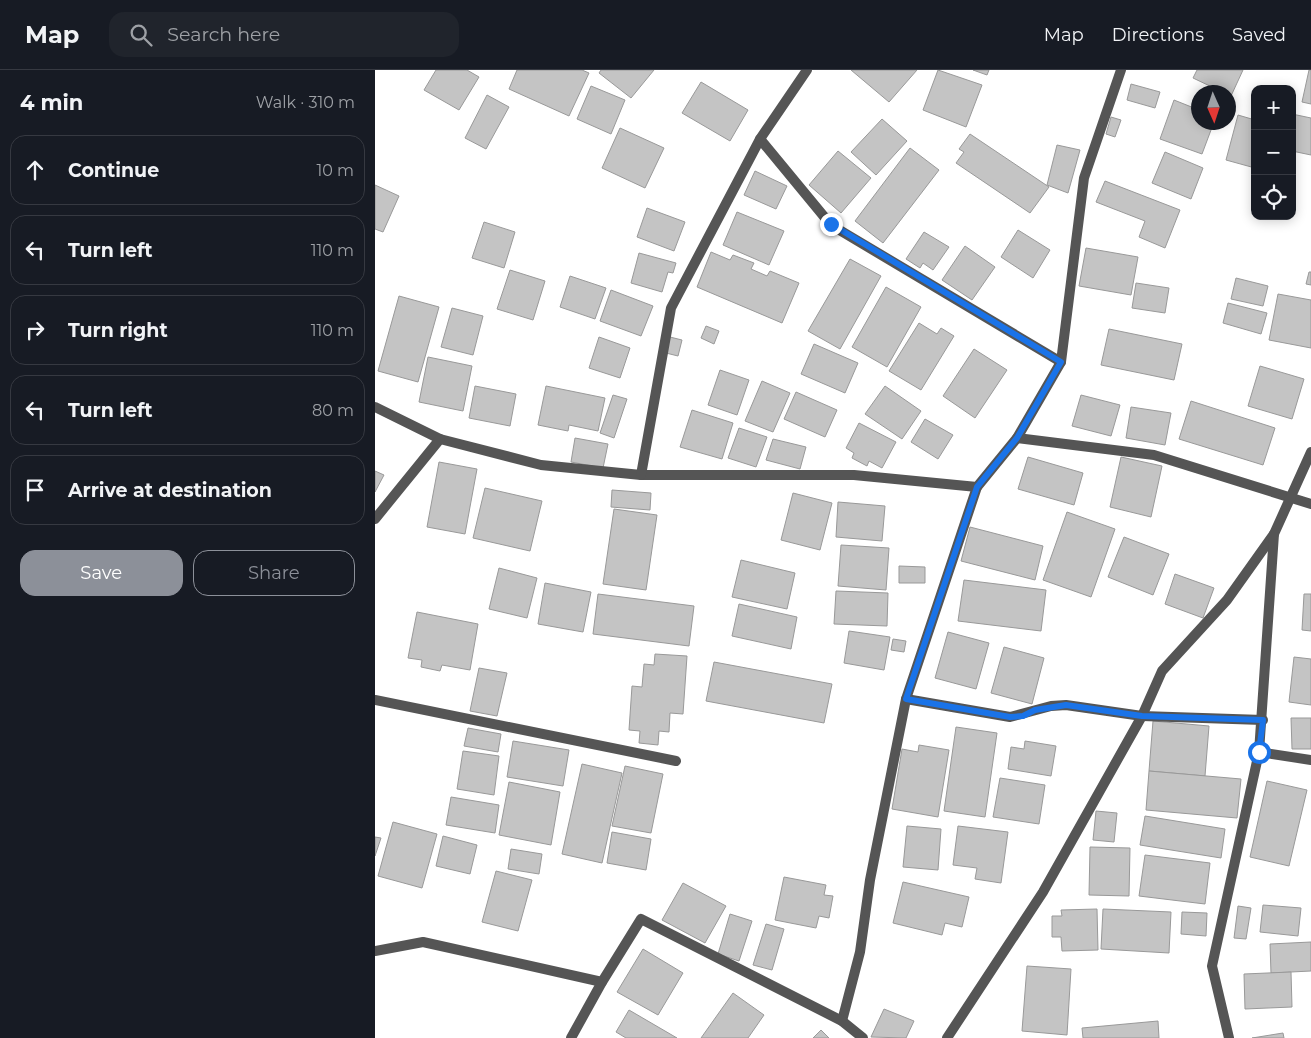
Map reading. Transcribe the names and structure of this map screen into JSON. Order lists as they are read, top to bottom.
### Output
{
  "north": "bottom",
  "page": {
    "header": "Map",
    "search": "Search here",
    "nav": ["Map", "Directions", "Saved"],
    "heading": ["4 min", "Walk · 310 m"],
    "map_buttons": ["+", "−"],
    "list": [
      ["Continue", "10 m"],
      ["Turn left", "110 m"],
      ["Turn right", "110 m"],
      ["Turn left", "80 m"],
      "Arrive at destination"
    ],
    "buttons": ["Save", "Share"]
  }
}
